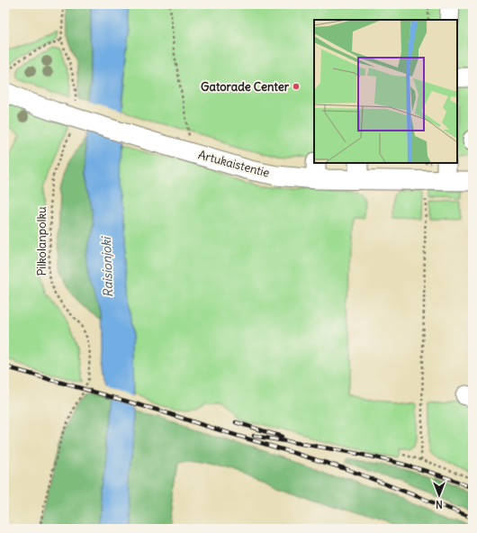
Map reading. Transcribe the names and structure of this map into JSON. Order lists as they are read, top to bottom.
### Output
{
  "streets": {
    "street": ["Artukaistentie"],
    "path": ["Pilkolanpolku"]
  },
  "water": ["Raisionjoki"],
  "places": ["Gatorade Center"],
  "north": "bottom"
}
